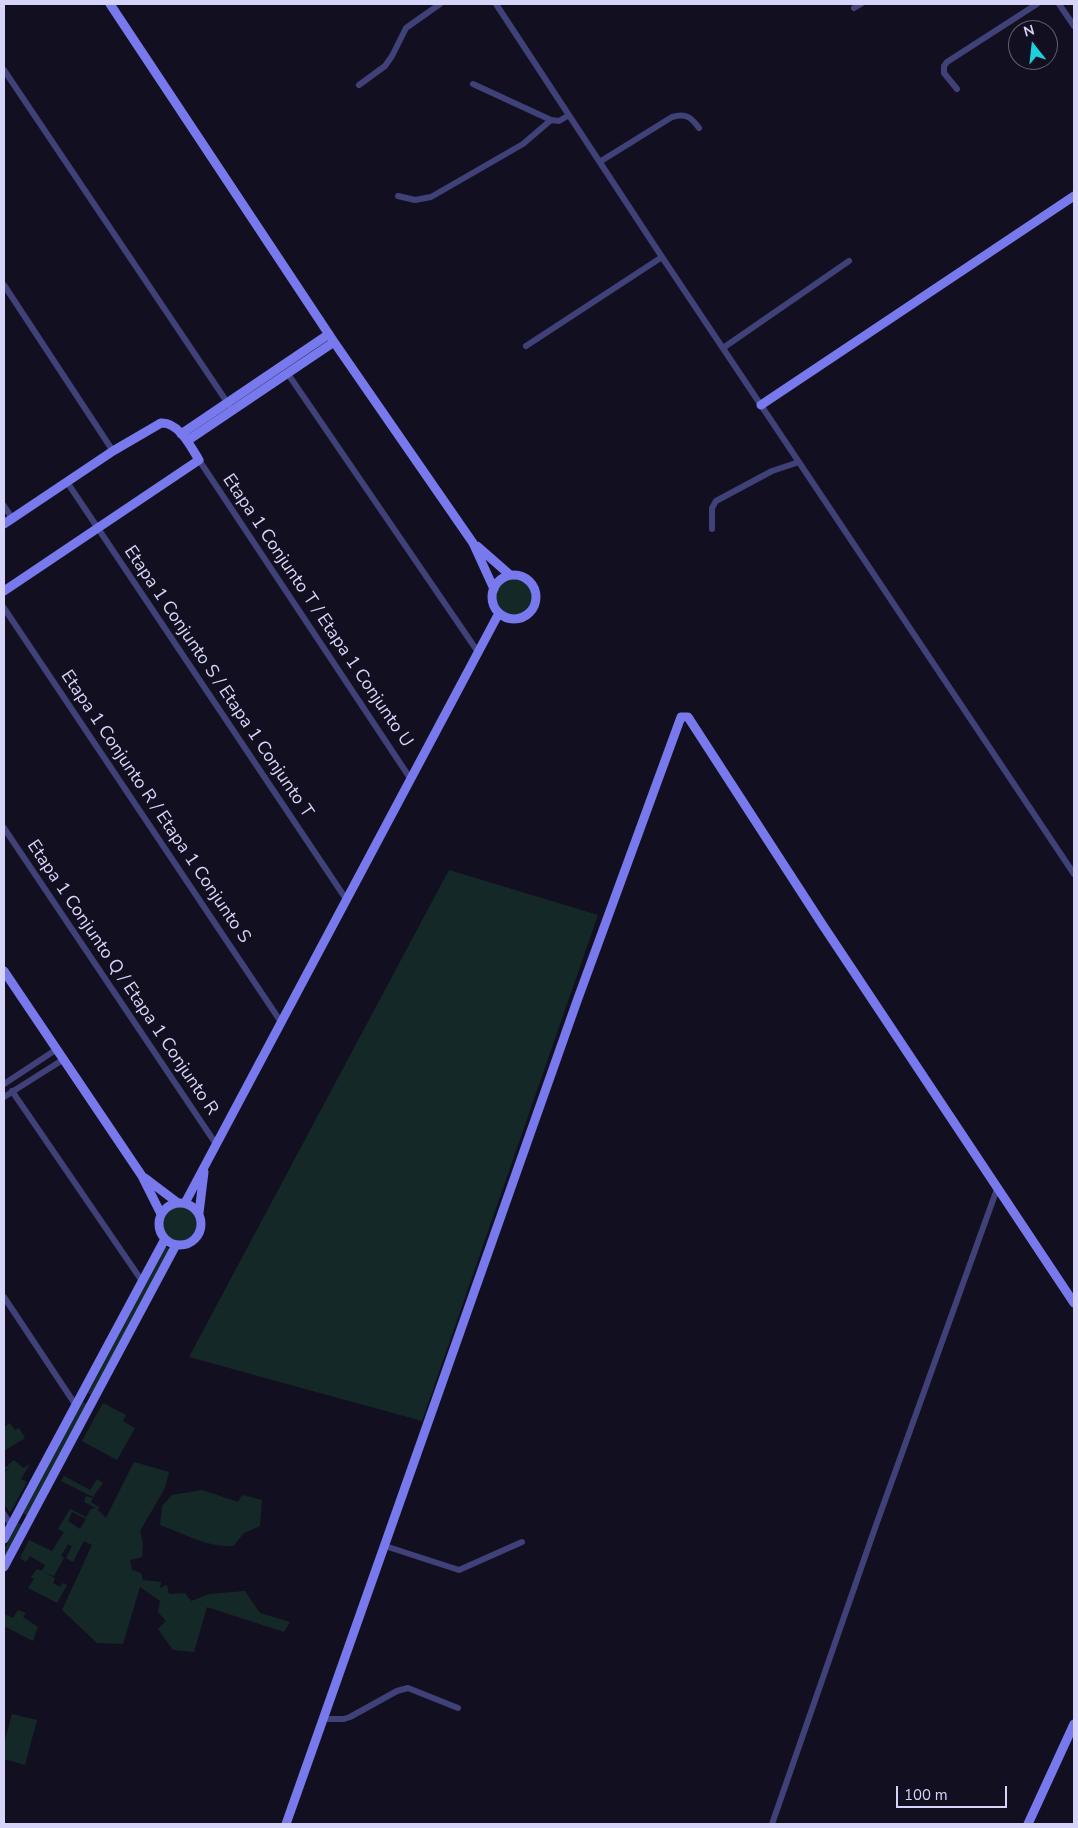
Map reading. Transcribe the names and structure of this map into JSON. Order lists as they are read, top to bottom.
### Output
{
  "streets": {
    "street": [
      "Etapa 1 Conjunto T / Etapa 1 Conjunto U",
      "Etapa 1 Conjunto S / Etapa 1 Conjunto T",
      "Etapa 1 Conjunto R / Etapa 1 Conjunto S",
      "Etapa 1 Conjunto Q / Etapa 1 Conjunto R"
    ]
  },
  "scale_bar": "100 m",
  "north": "top"
}
